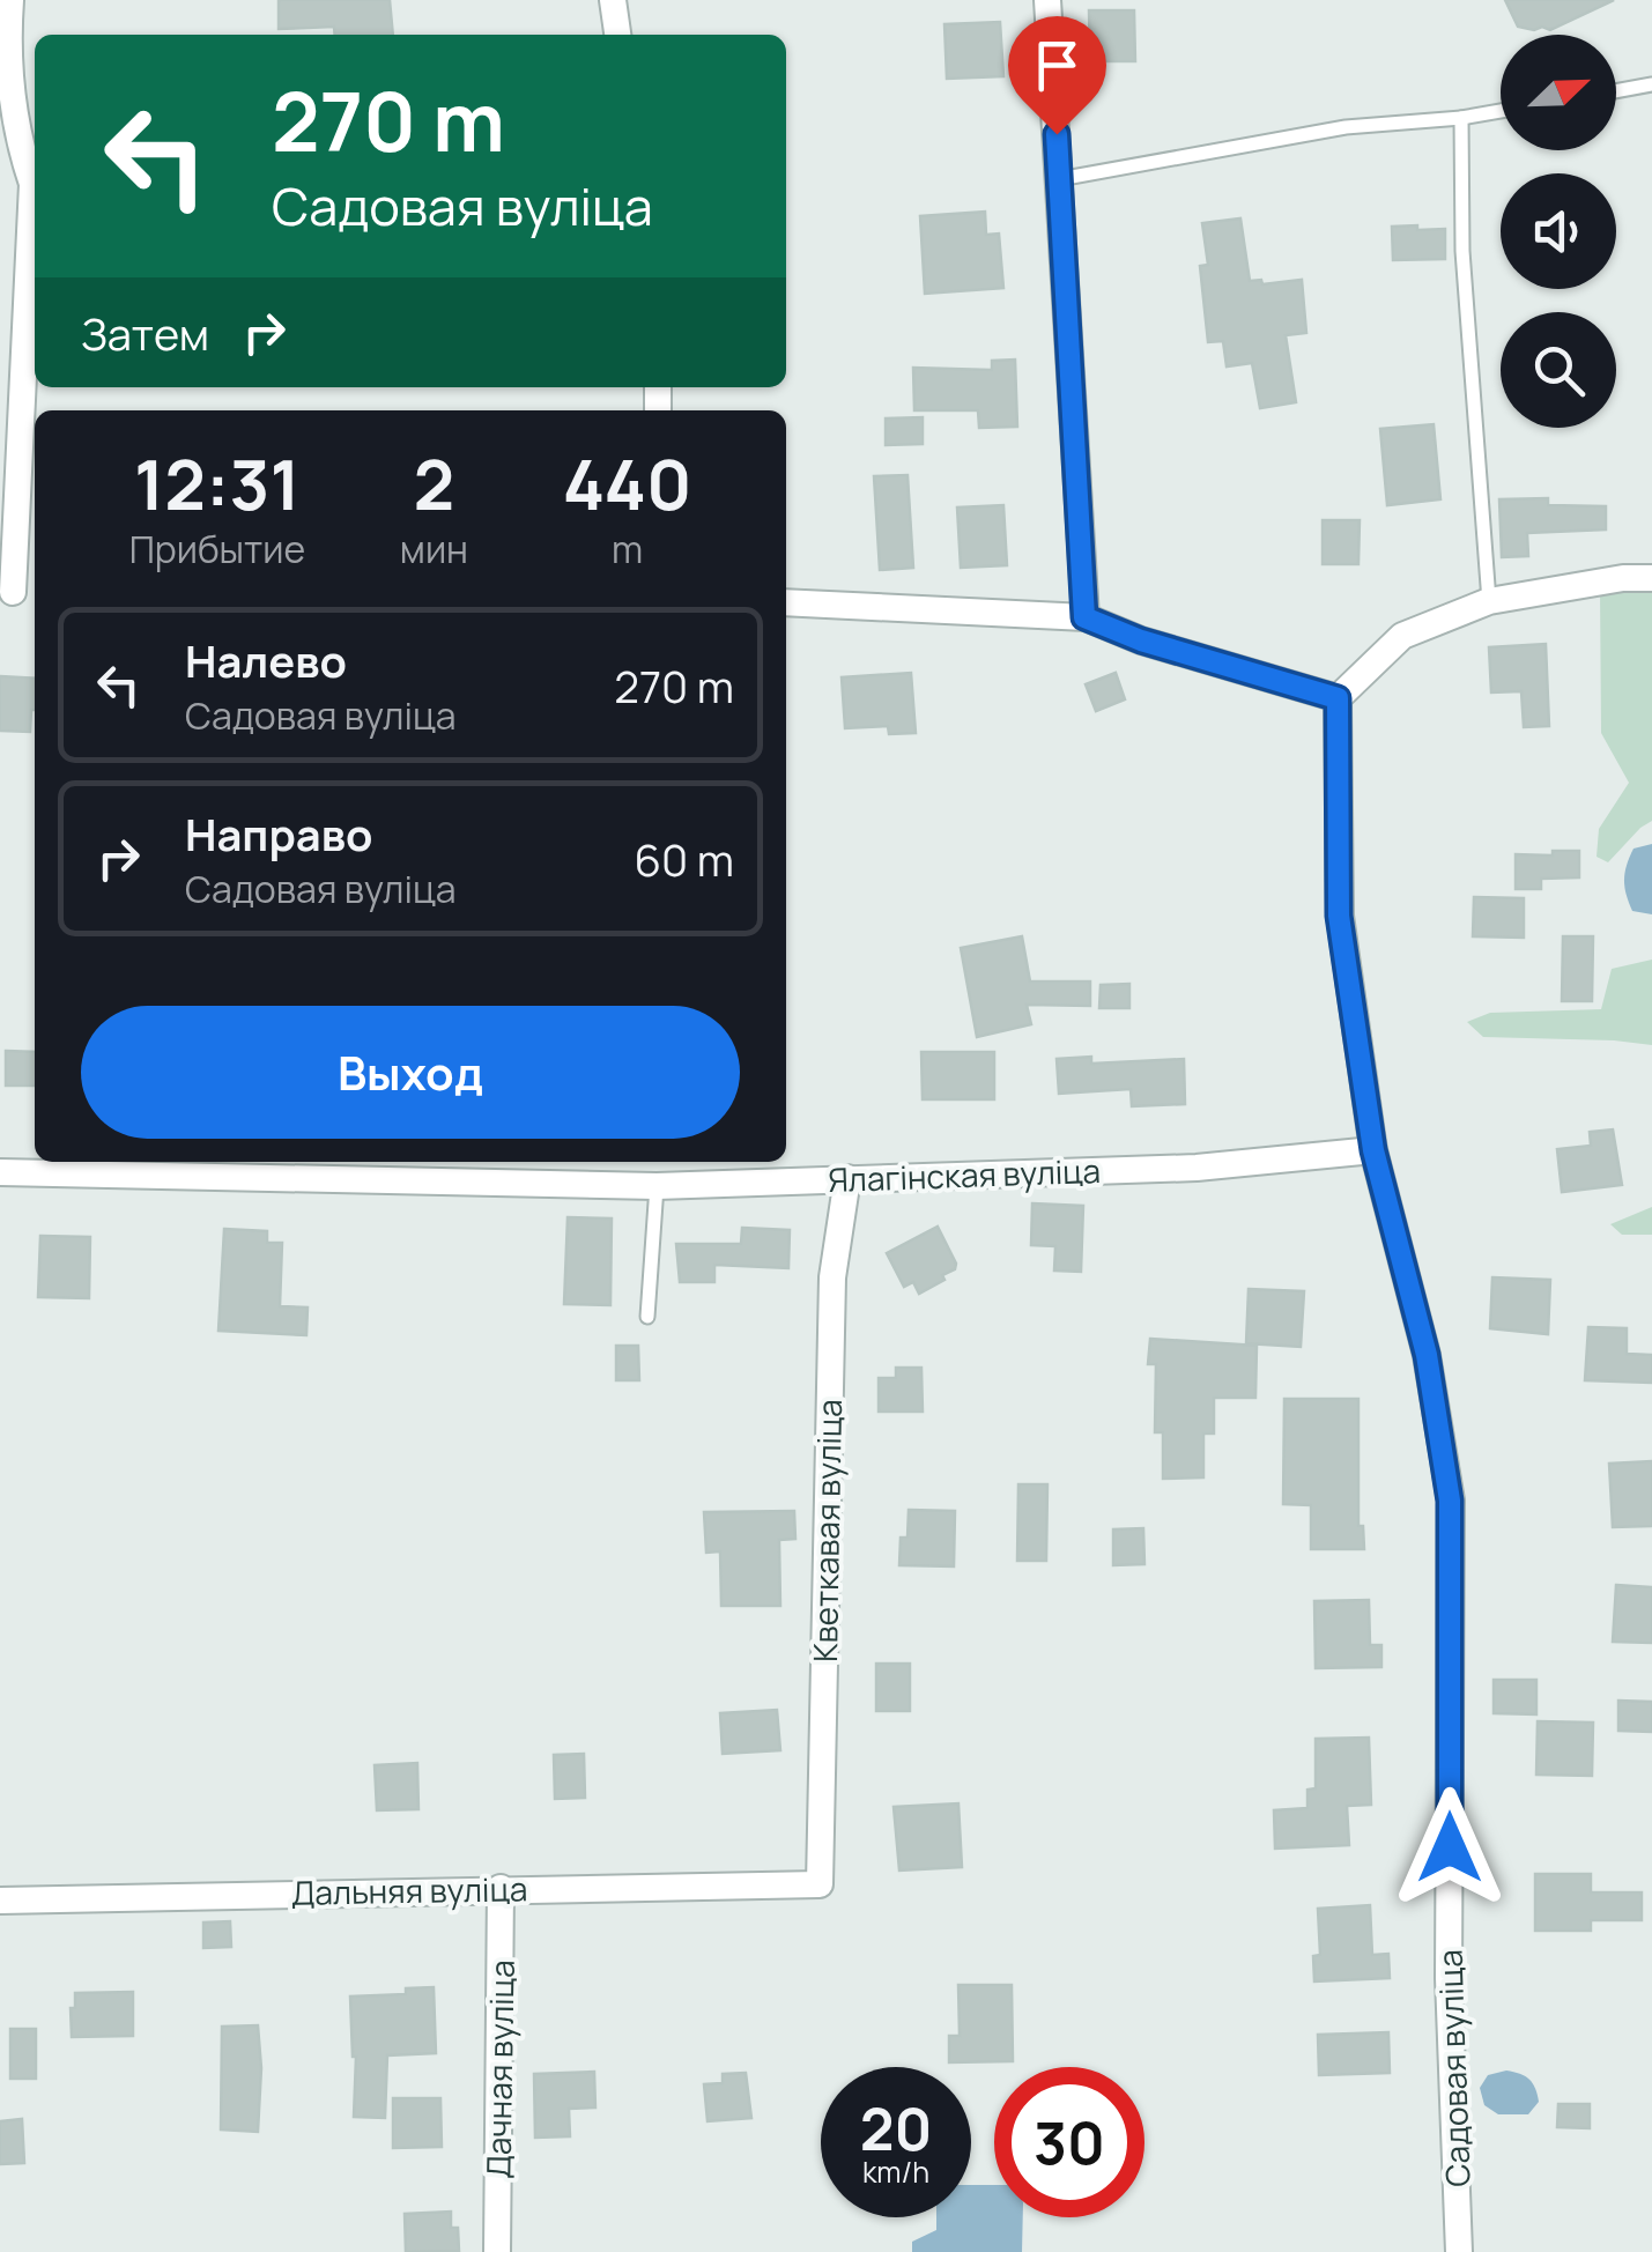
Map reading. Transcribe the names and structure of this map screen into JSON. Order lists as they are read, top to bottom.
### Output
{
  "streets": {
    "street": [
      "Ялагінская вуліца",
      "Кветкавая вуліца",
      "Дальняя вуліца",
      "Садовая вуліца",
      "Дачная вуліца"
    ]
  },
  "crossings": [
    ["Ялагінская вуліца", "Кветкавая вуліца"],
    ["Ялагінская вуліца", "Садовая вуліца"],
    ["Кветкавая вуліца", "Дальняя вуліца"],
    ["Дальняя вуліца", "Дачная вуліца"]
  ],
  "north": "top right",
  "page": {
    "turn": ["270 m", "Садовая вуліца"],
    "then": "Затем",
    "eta": [
      "12:31",
      "Прибытие",
      "2",
      "мин",
      "440",
      "m"
    ],
    "list": [
      {
        "name": "Налево",
        "note": "Садовая вуліца",
        "value": "270 m"
      },
      {
        "name": "Направо",
        "note": "Садовая вуліца",
        "value": "60 m"
      }
    ],
    "buttons": "Выход",
    "speed": "20 km/h",
    "limit": "30"
  }
}
